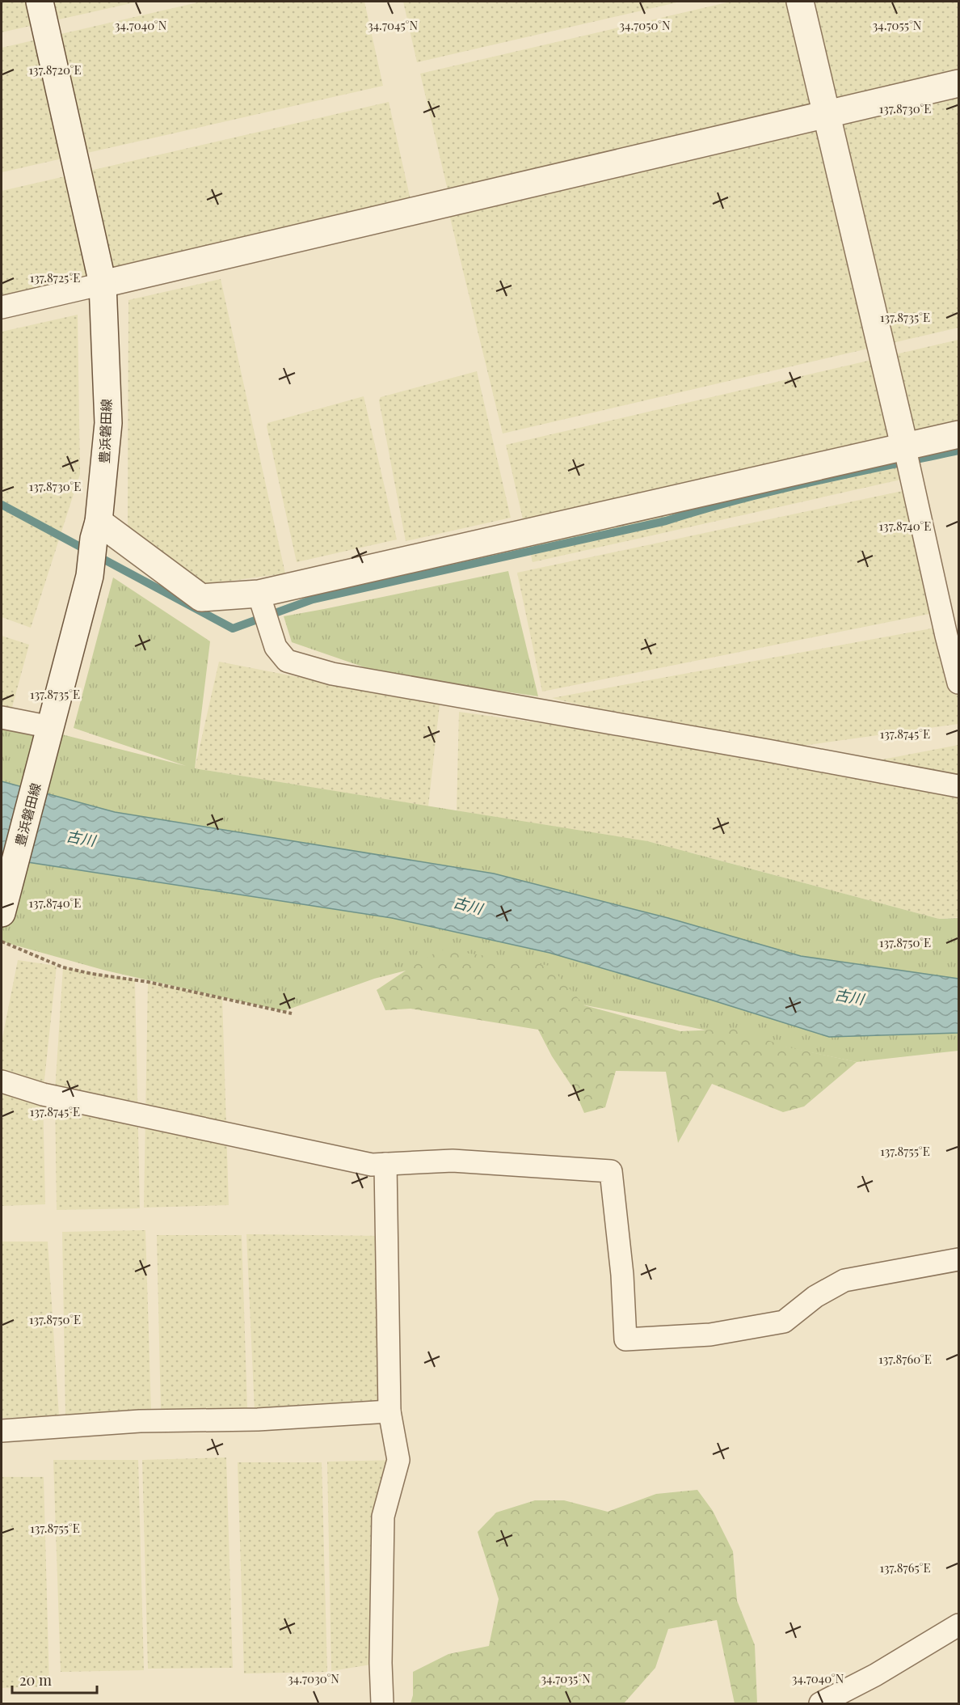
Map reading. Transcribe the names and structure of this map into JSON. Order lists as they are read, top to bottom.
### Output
{
  "streets": {
    "street": ["豊浜磐田線"]
  },
  "water": ["古川"],
  "scale_bar": "20 m",
  "coordinates": [
    "34.7040°N",
    "34.7045°N",
    "34.7050°N",
    "34.7055°N",
    "137.8720°E",
    "137.8730°E",
    "137.8725°E",
    "137.8735°E",
    "137.8740°E",
    "137.8745°E",
    "137.8750°E",
    "137.8755°E",
    "137.8760°E",
    "137.8765°E",
    "34.7030°N",
    "34.7035°N"
  ]
}
